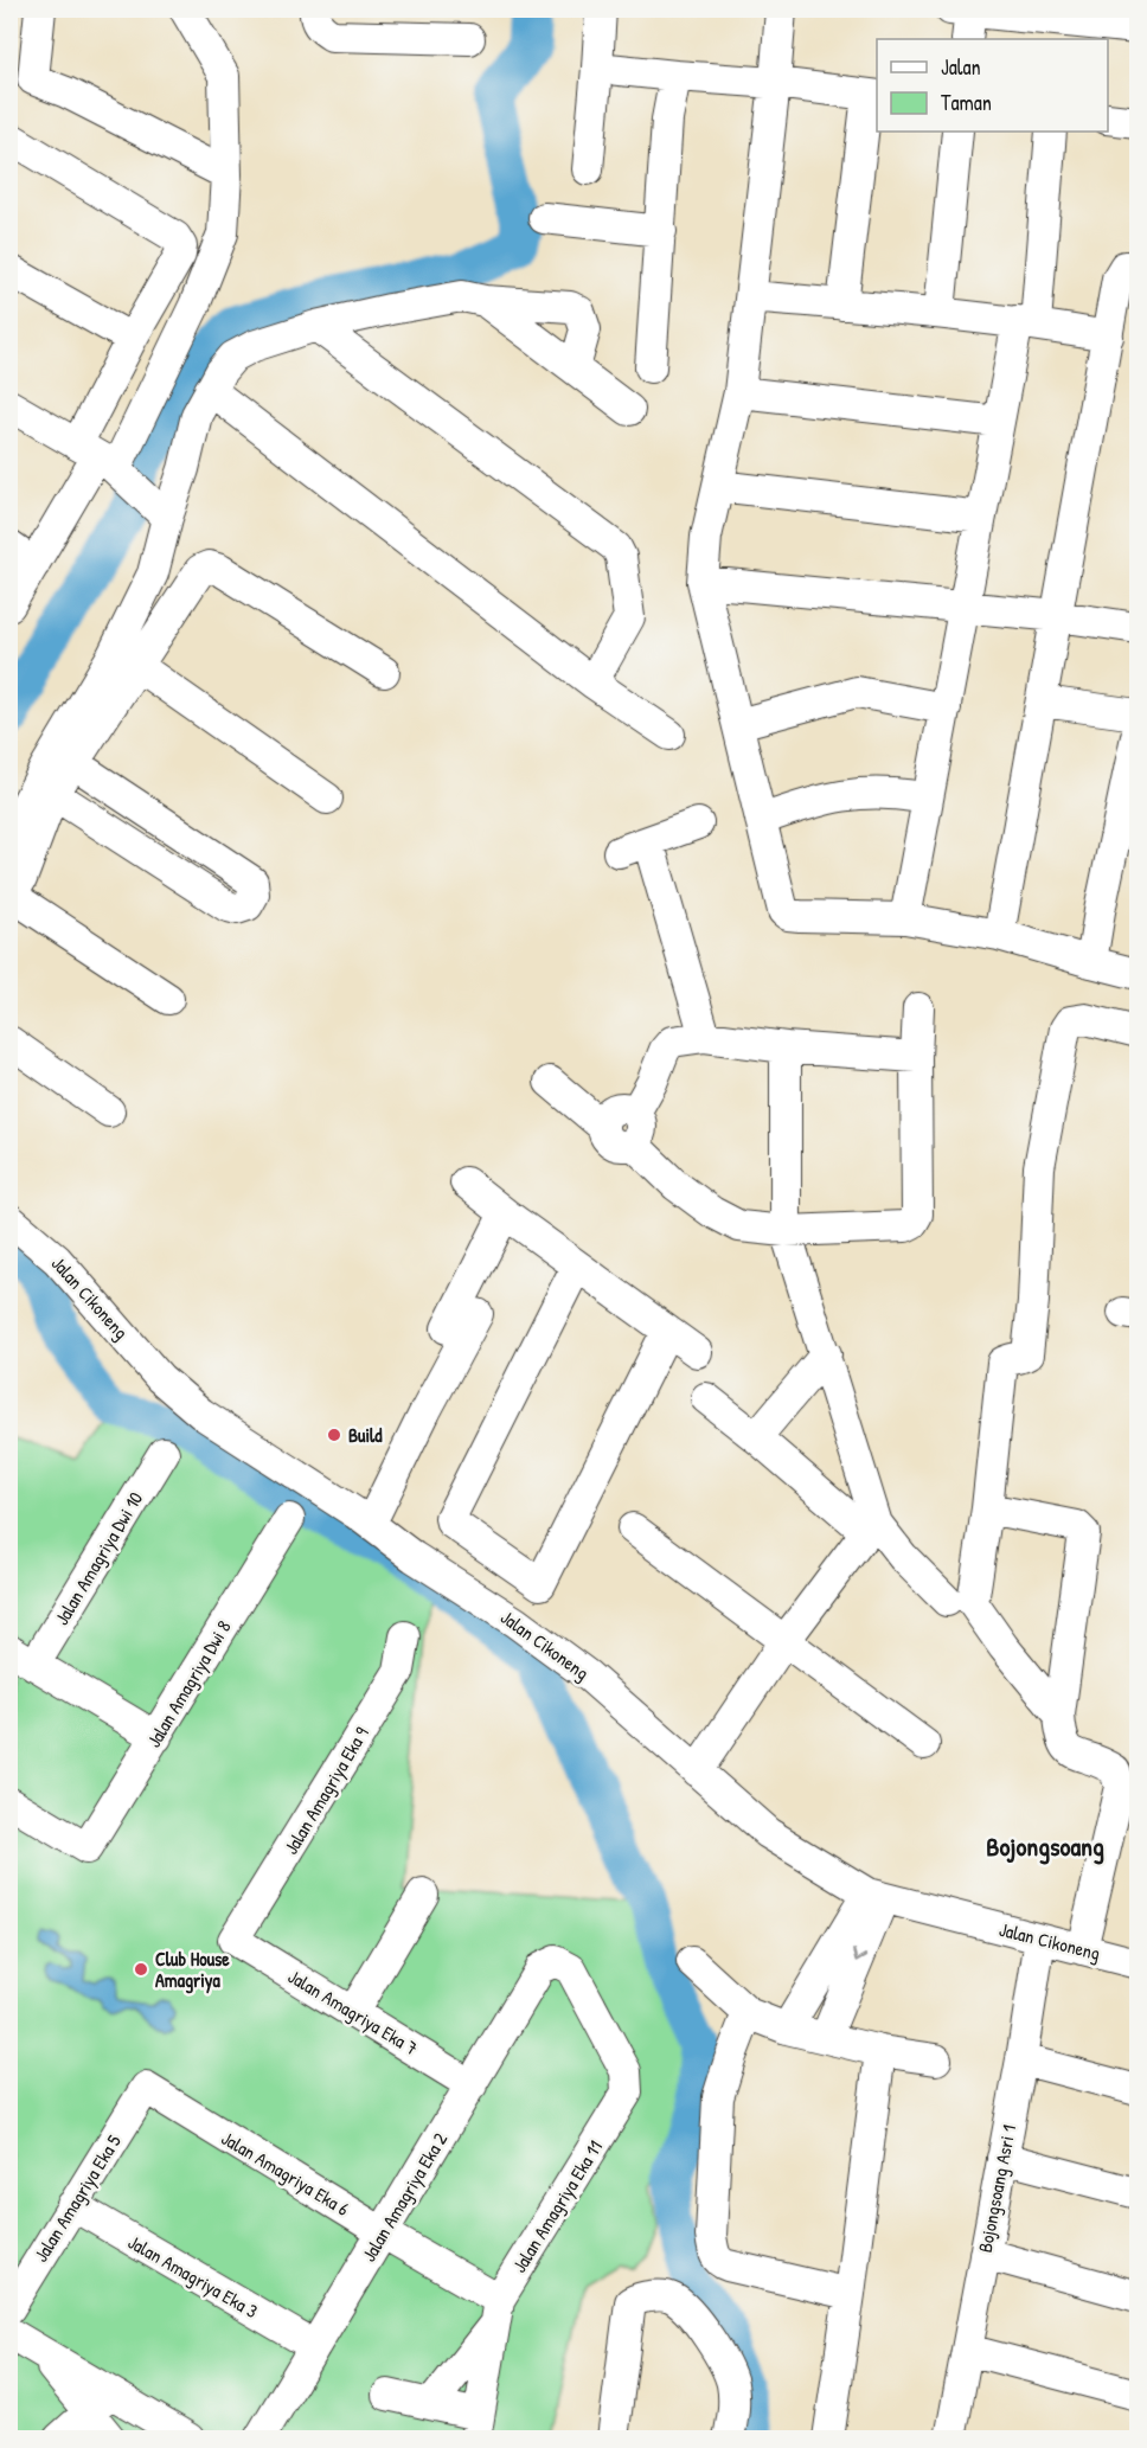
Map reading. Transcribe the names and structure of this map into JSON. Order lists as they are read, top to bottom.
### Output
{
  "streets": {
    "street": [
      "Jalan Cikoneng",
      "Jalan Amagriya Dwi 10",
      "Jalan Amagriya Dwi 8",
      "Jalan Amagriya Eka 9",
      "Jalan Amagriya Eka 7",
      "Jalan Amagriya Eka 6",
      "Bojongsoang Asri 1",
      "Jalan Amagriya Eka 2",
      "Jalan Amagriya Eka 5",
      "Jalan Amagriya Eka 11",
      "Jalan Amagriya Eka 3"
    ]
  },
  "crossings": [
    ["Jalan Cikoneng", "Bojongsoang Asri 1"],
    ["Jalan Amagriya Eka 9", "Jalan Amagriya Eka 7"],
    ["Jalan Amagriya Eka 7", "Jalan Amagriya Eka 2"],
    ["Jalan Amagriya Eka 6", "Jalan Amagriya Eka 2"],
    ["Jalan Amagriya Eka 6", "Jalan Amagriya Eka 5"],
    ["Jalan Amagriya Eka 6", "Jalan Amagriya Eka 11"],
    ["Jalan Amagriya Eka 2", "Jalan Amagriya Eka 11"],
    ["Jalan Amagriya Eka 2", "Jalan Amagriya Eka 3"],
    ["Jalan Amagriya Eka 5", "Jalan Amagriya Eka 3"]
  ],
  "districts": ["Bojongsoang"],
  "places": ["Build", "Club House Amagriya"],
  "legend": ["Jalan", "Taman"]
}
